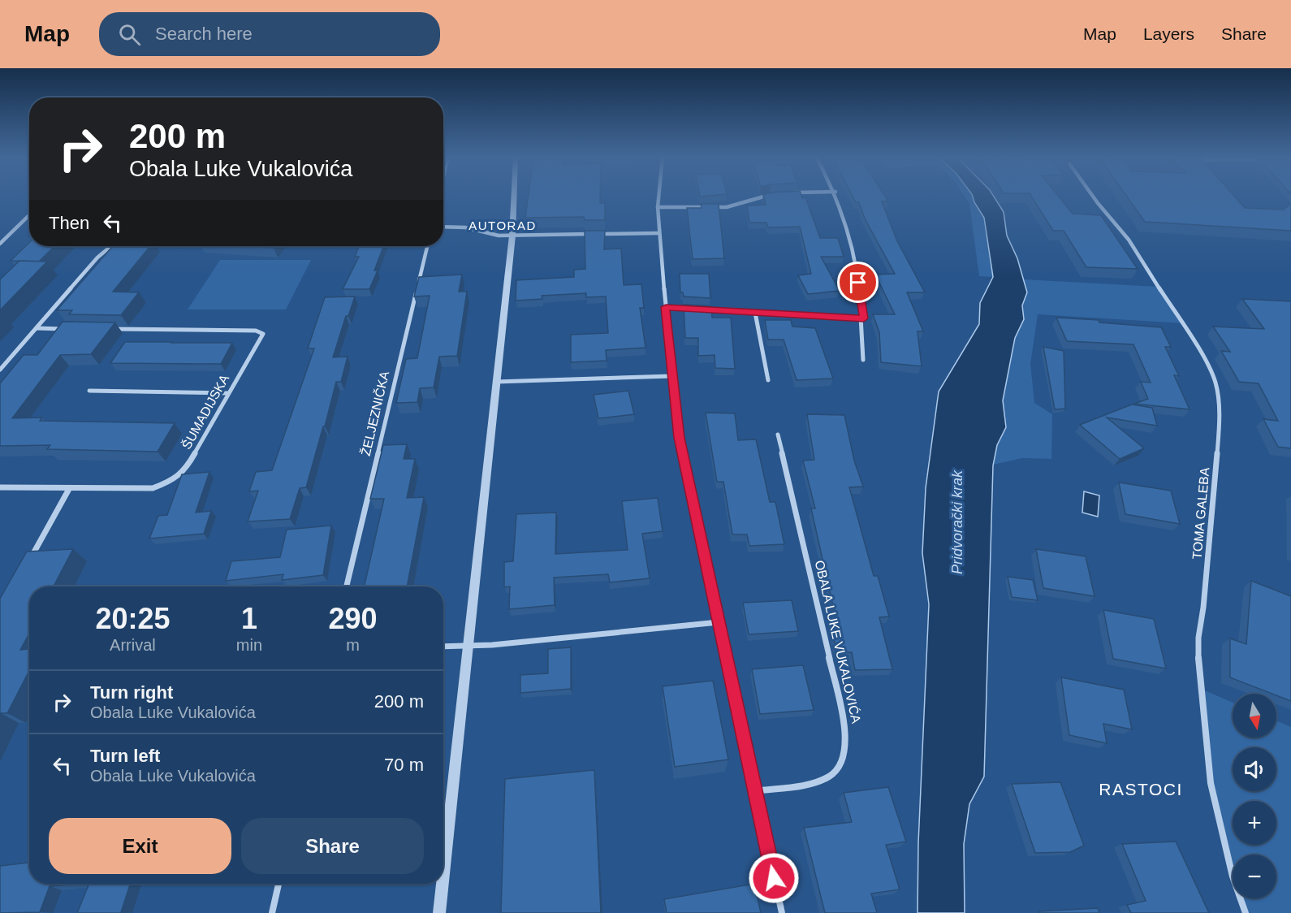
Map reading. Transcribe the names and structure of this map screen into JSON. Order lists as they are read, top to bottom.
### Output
{
  "streets": {
    "street": [
      "ŠUMADIJSKA",
      "ŽELJEZNIČKA",
      "TOMA GALEBA",
      "OBALA LUKE VUKALOVIĆA"
    ]
  },
  "districts": ["AUTORAD", "RASTOCI"],
  "water": ["Pridvorački krak"],
  "north": "bottom",
  "page": {
    "header": "Map",
    "search": "Search here",
    "nav": ["Map", "Layers", "Share"],
    "turn": ["200 m", "Obala Luke Vukalovića"],
    "then": "Then",
    "eta": [
      "20:25",
      "Arrival",
      "1",
      "min",
      "290",
      "m"
    ],
    "list": [
      {
        "name": "Turn right",
        "note": "Obala Luke Vukalovića",
        "value": "200 m"
      },
      {
        "name": "Turn left",
        "note": "Obala Luke Vukalovića",
        "value": "70 m"
      }
    ],
    "map_buttons": ["+", "−"],
    "buttons": ["Exit", "Share"]
  }
}
